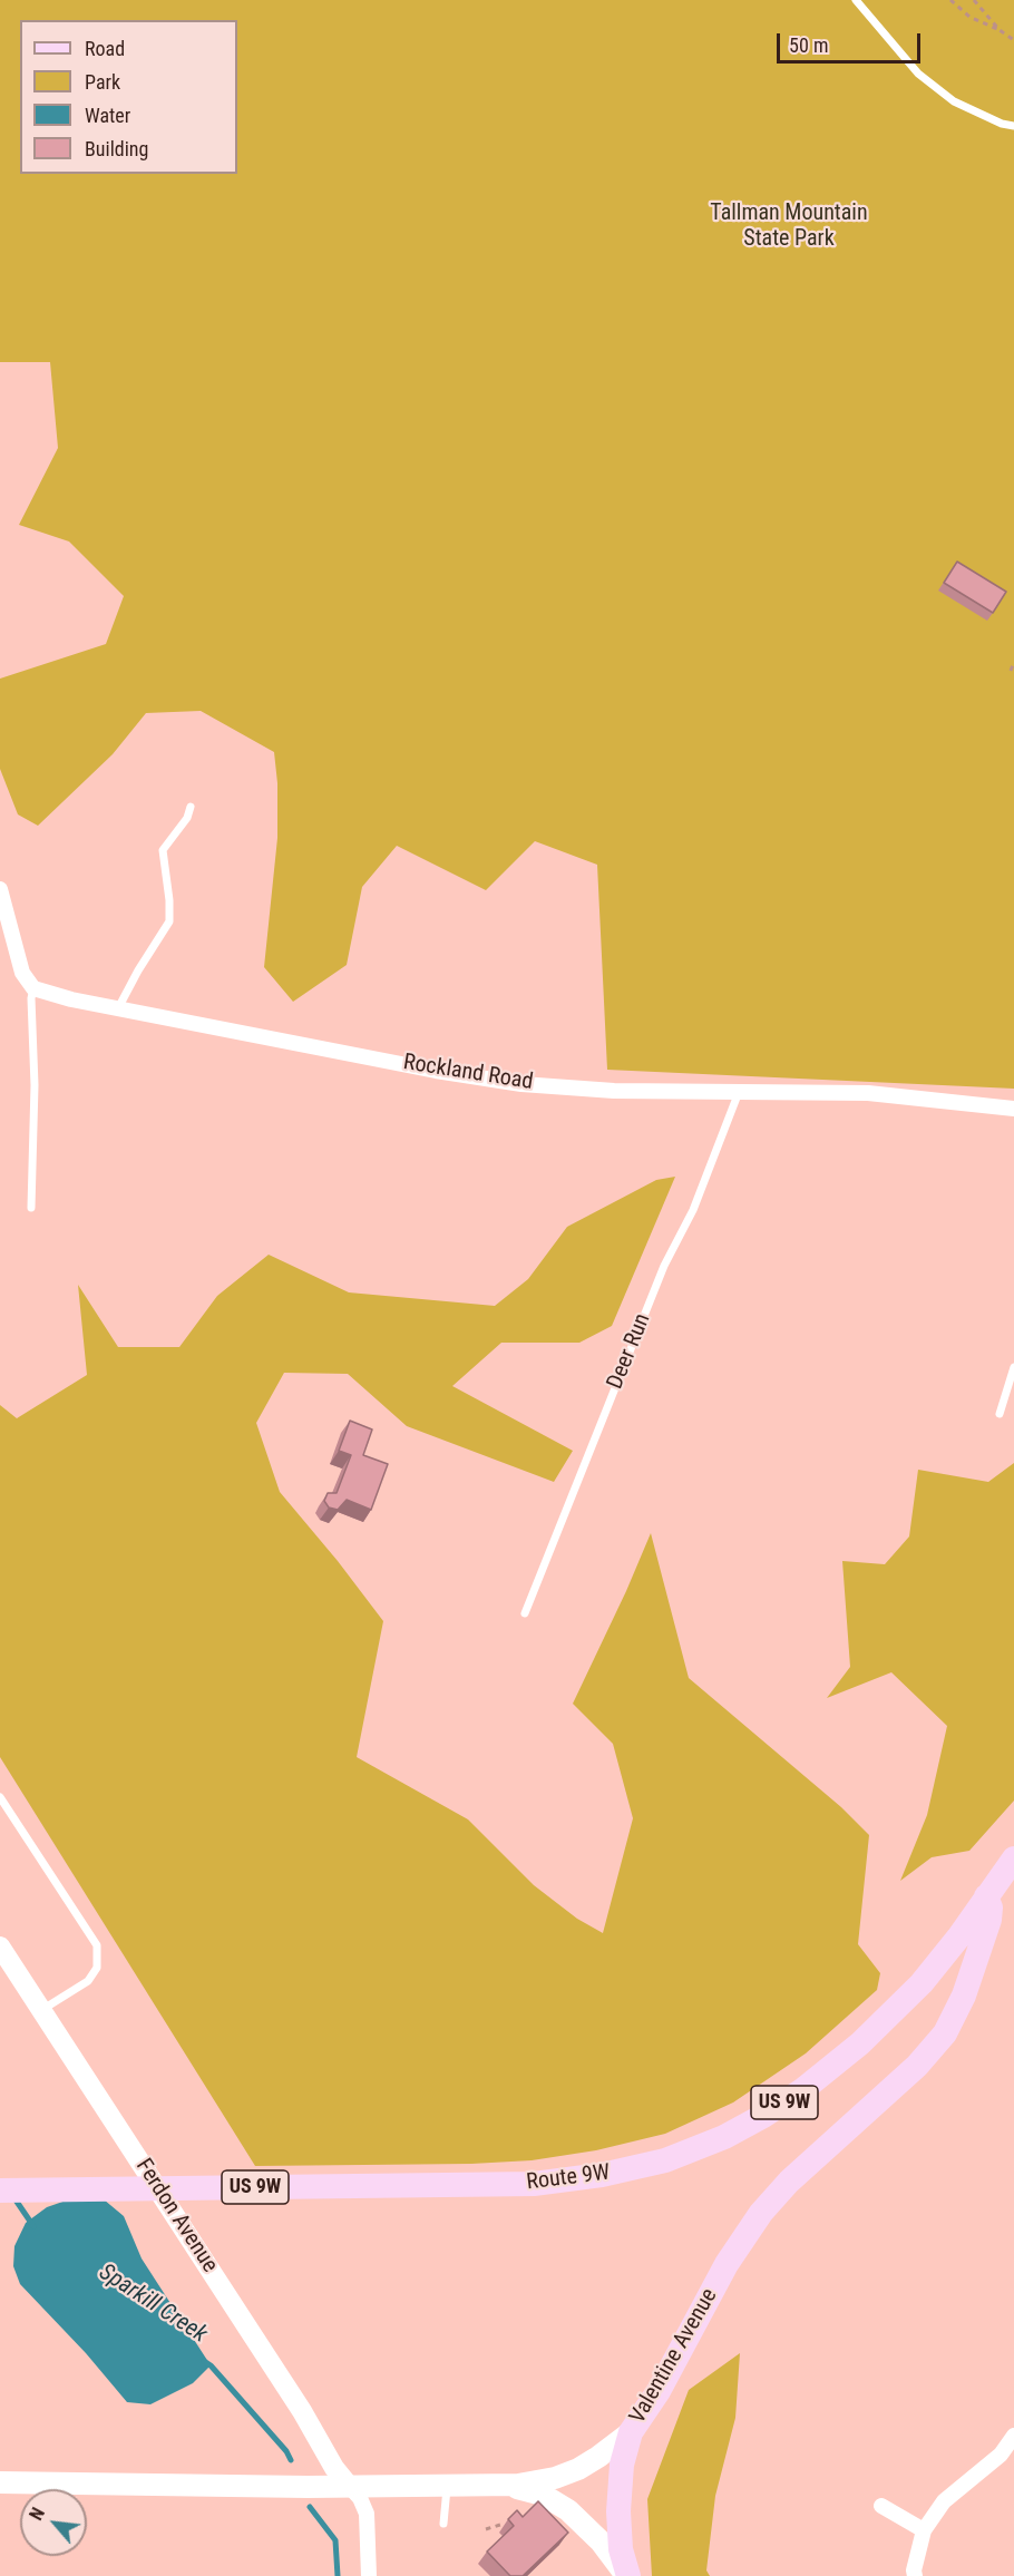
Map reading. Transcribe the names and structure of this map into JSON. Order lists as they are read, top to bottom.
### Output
{
  "streets": {
    "main road": ["US 9W", "Route 9W", "Valentine Avenue"],
    "street": ["Rockland Road", "Ferdon Avenue"],
    "lane": ["Deer Run"]
  },
  "crossings": [
    ["Rockland Road", "Deer Run"],
    ["Route 9W", "Valentine Avenue"],
    ["Ferdon Avenue", "Valentine Avenue"]
  ],
  "water": ["Sparkill Creek"],
  "parks": ["Tallman Mountain State Park"],
  "legend": [
    "Road",
    "Park",
    "Water",
    "Building"
  ],
  "scale_bar": "50 m",
  "north": "top left"
}
